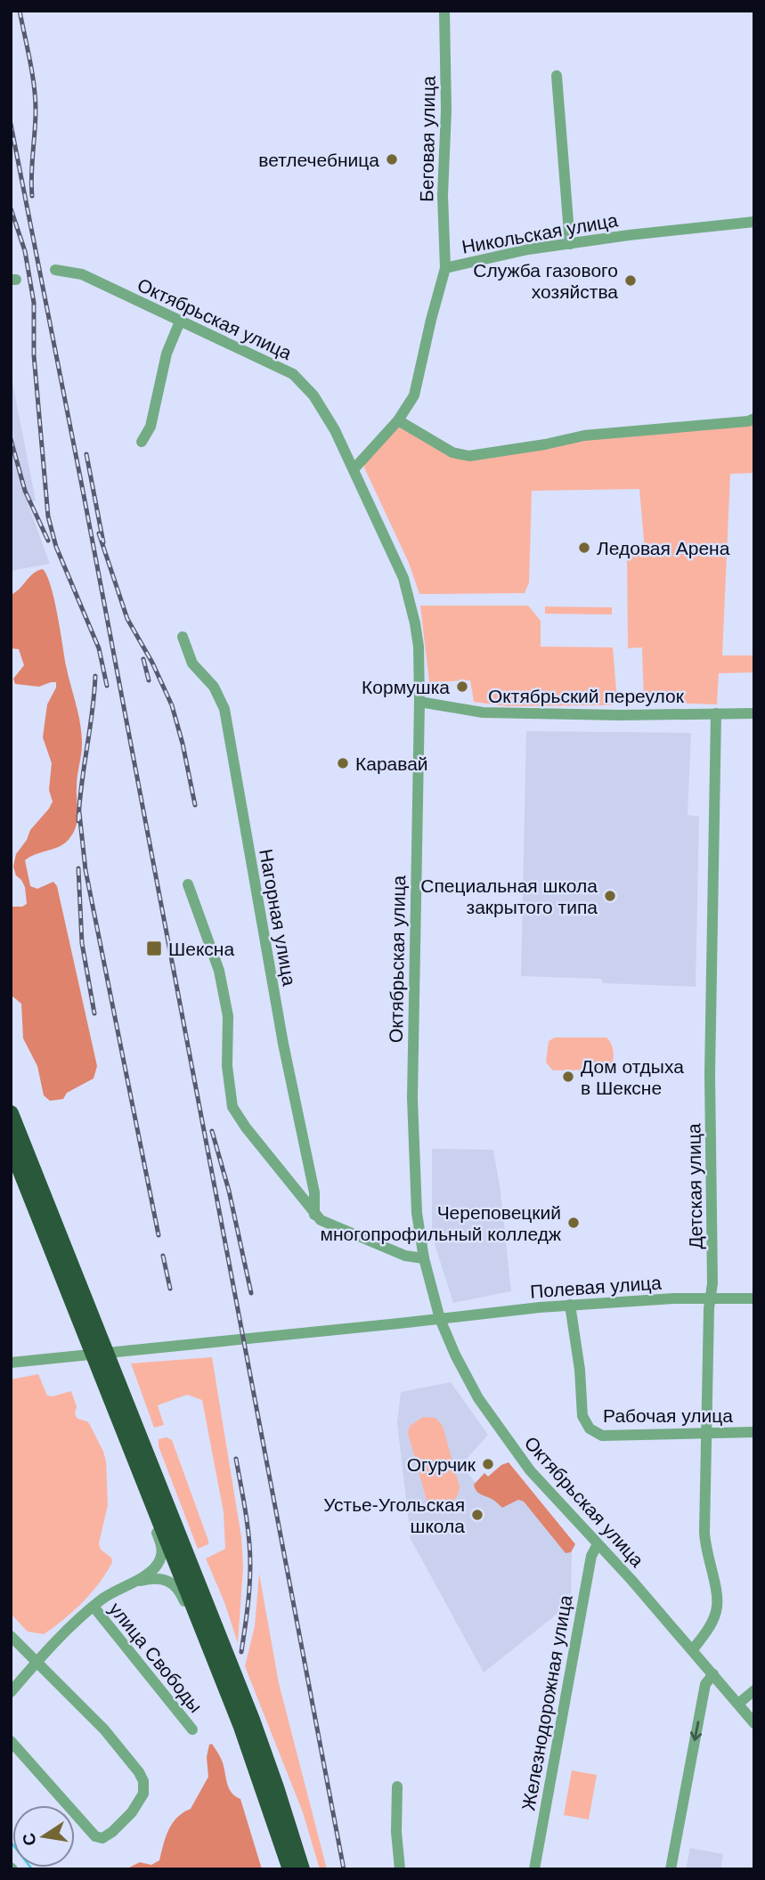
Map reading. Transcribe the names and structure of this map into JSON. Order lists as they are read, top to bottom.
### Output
{
  "streets": {
    "street": [
      "Беговая улица",
      "Никольская улица",
      "Октябрьская улица",
      "Октябрьский переулок",
      "Нагорная улица",
      "Детская улица",
      "Полевая улица",
      "Рабочая улица",
      "улица Свободы",
      "Железнодорожная улица"
    ]
  },
  "crossings": [
    ["Беговая улица", "Никольская улица"],
    ["Никольская улица", "Октябрьская улица"],
    ["Октябрьская улица", "Октябрьский переулок"],
    ["Октябрьская улица", "Детская улица"],
    ["Октябрьская улица", "Полевая улица"],
    ["Октябрьская улица", "Железнодорожная улица"],
    ["Октябрьский переулок", "Детская улица"],
    ["Детская улица", "Полевая улица"],
    ["Детская улица", "Рабочая улица"],
    ["Полевая улица", "Рабочая улица"]
  ],
  "places": {
    "other": [
      "ветлечебница",
      "Служба газового хозяйства",
      "Ледовая Арена",
      "Кормушка",
      "Каравай",
      "Специальная школа закрытого типа",
      "Дом отдыха в Шекснe",
      "Череповецкий многопрофильный колледж",
      "Огурчик",
      "Устье-Угольская школа"
    ],
    "transit": ["Шексна"]
  },
  "north": "left"
}
